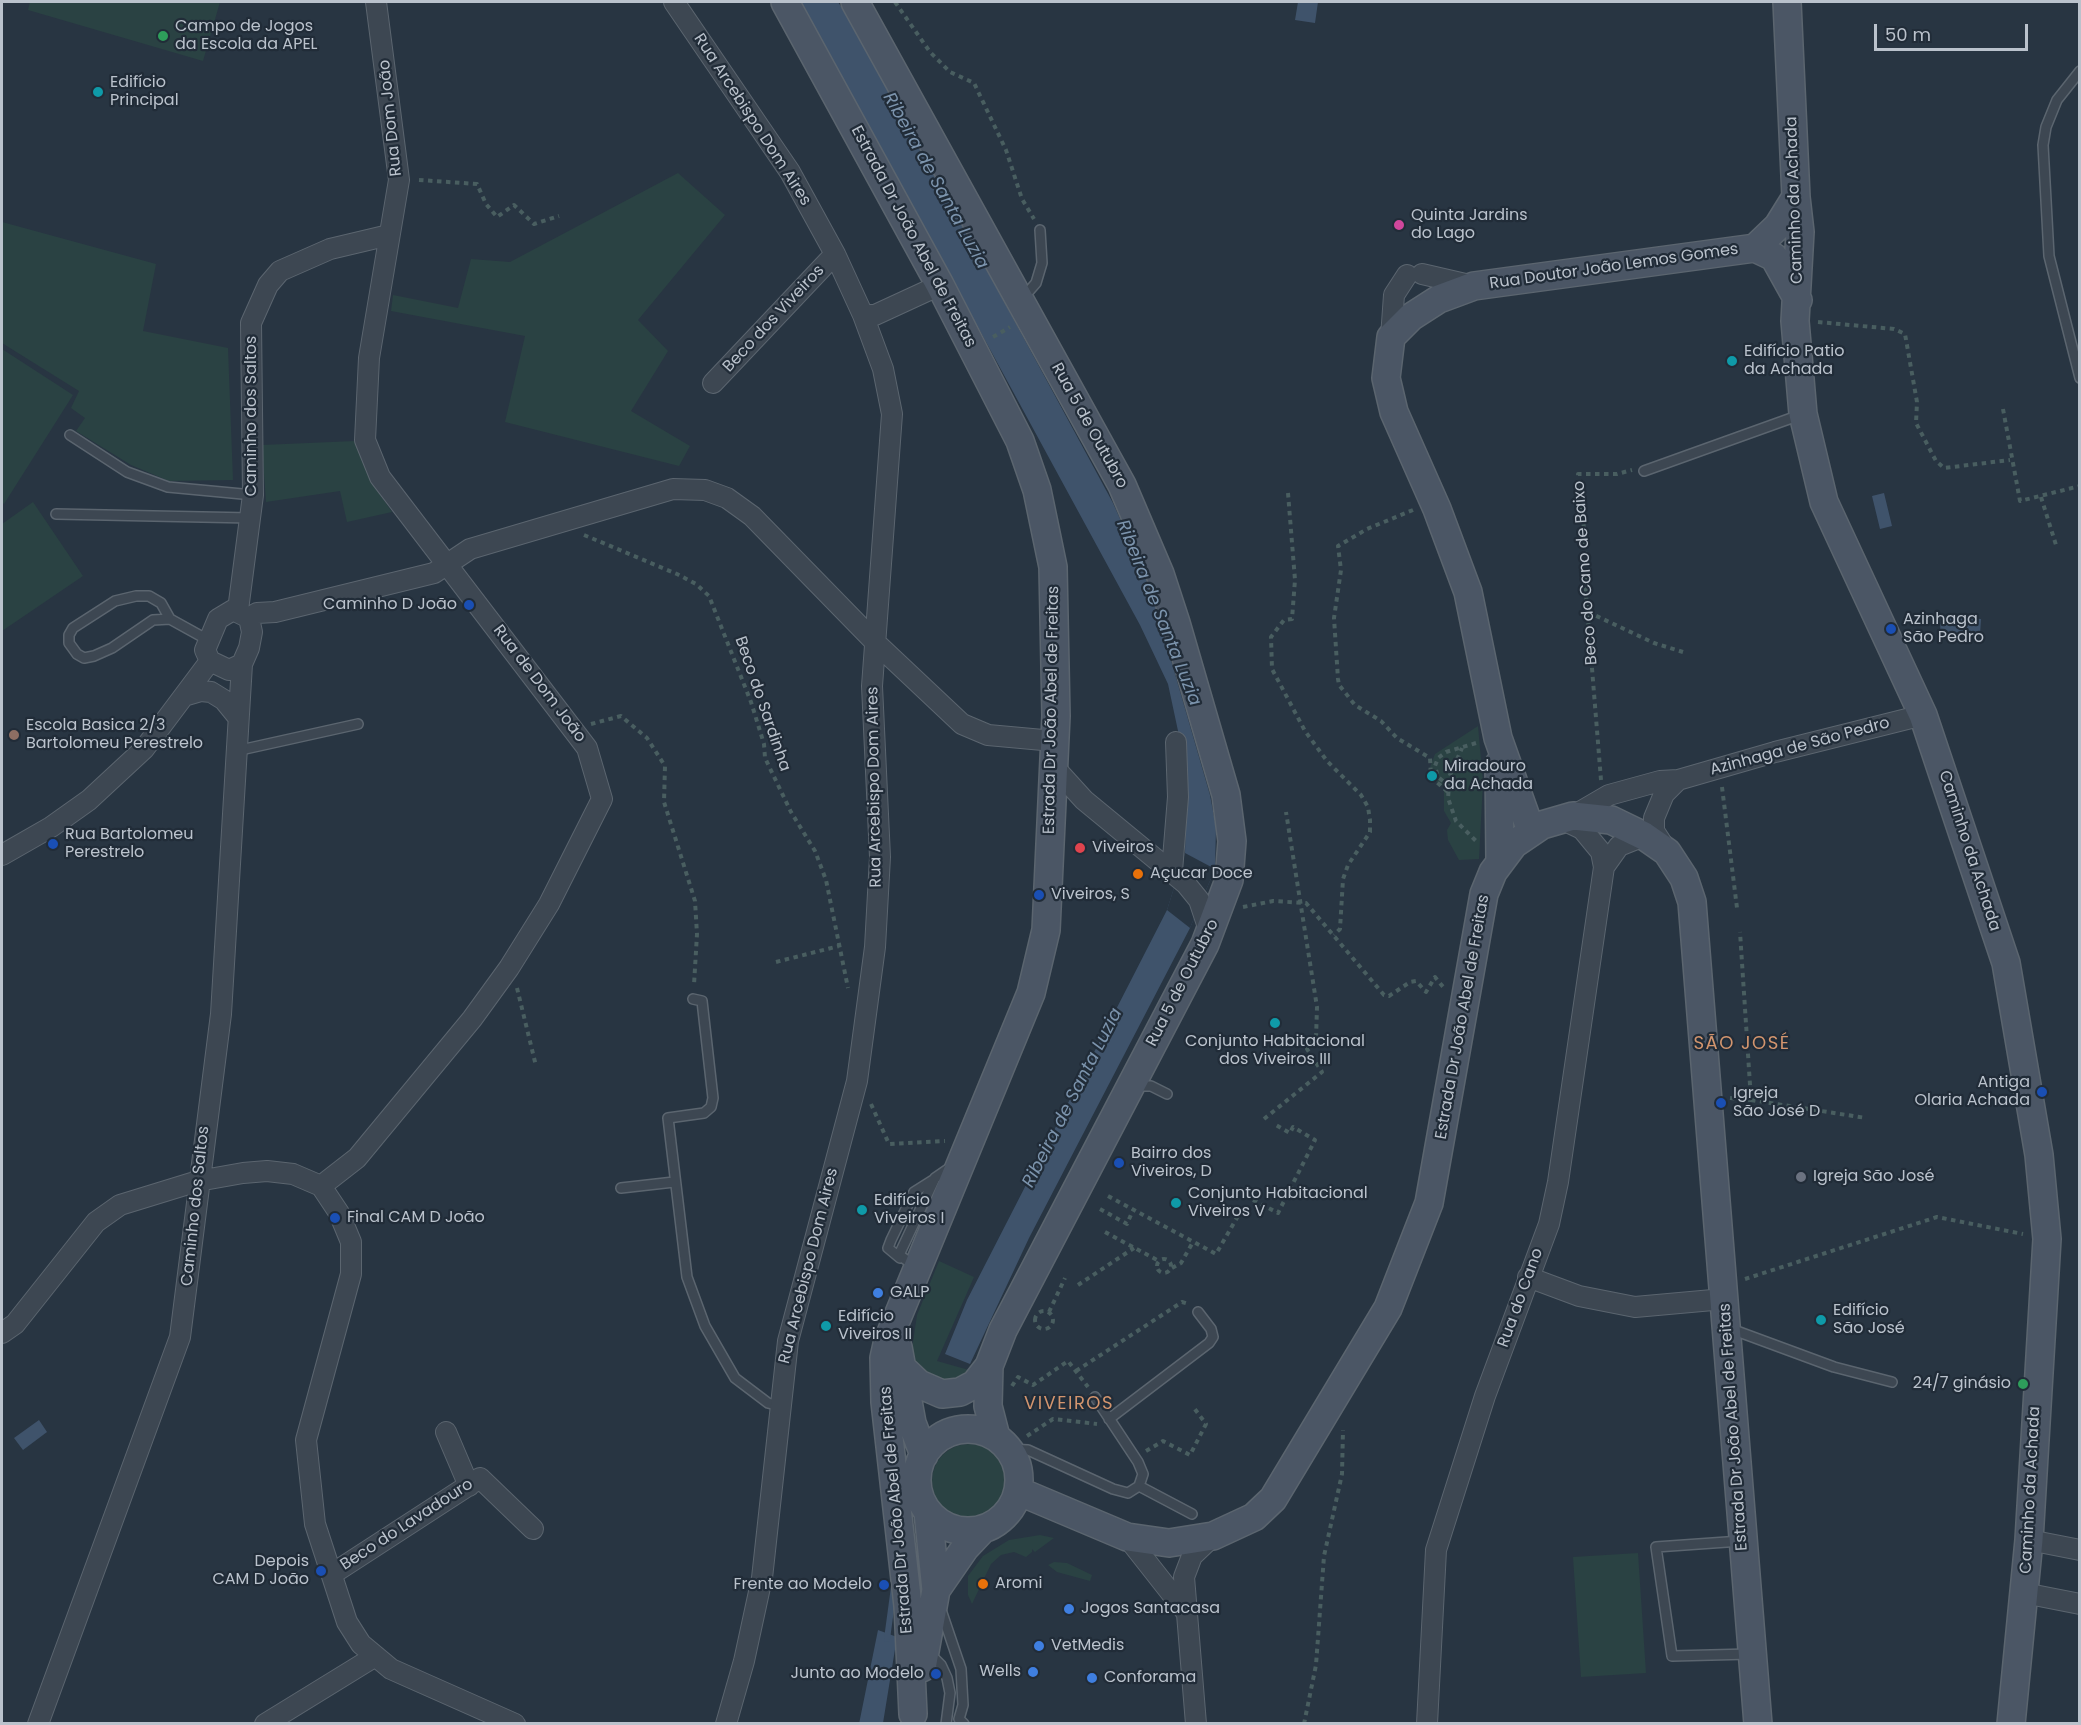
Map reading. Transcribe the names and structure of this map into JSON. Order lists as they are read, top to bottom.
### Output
{
  "streets": {
    "street": [
      "Rua Dom João",
      "Rua Arcebispo Dom Aires",
      "Caminho da Achada",
      "Estrada Dr João Abel de Freitas",
      "Rua Doutor João Lemos Gomes",
      "Beco dos Viveiros",
      "Caminho dos Saltos",
      "Rua 5 de Outubro",
      "Rua de Dom João",
      "Azinhaga de São Pedro",
      "Rua do Cano",
      "Beco do Lavadouro"
    ],
    "path": ["Beco do Cano de Baixo", "Beco do Sardinha"]
  },
  "crossings": [
    ["Rua Dom João", "Caminho dos Saltos"],
    ["Rua Dom João", "Rua de Dom João"],
    ["Rua Arcebispo Dom Aires", "Beco dos Viveiros"],
    ["Rua Arcebispo Dom Aires", "Beco do Sardinha"],
    ["Caminho da Achada", "Rua Doutor João Lemos Gomes"],
    ["Caminho da Achada", "Azinhaga de São Pedro"],
    ["Estrada Dr João Abel de Freitas", "Rua Doutor João Lemos Gomes"],
    ["Estrada Dr João Abel de Freitas", "Rua 5 de Outubro"],
    ["Estrada Dr João Abel de Freitas", "Azinhaga de São Pedro"],
    ["Caminho dos Saltos", "Rua de Dom João"],
    ["Beco do Cano de Baixo", "Azinhaga de São Pedro"]
  ],
  "districts": ["SÃO JOSÉ", "VIVEIROS"],
  "water": ["Ribeira de Santa Luzia"],
  "places": [
    "Campo de Jogos da Escola da APEL",
    "Edifício Principal",
    "Quinta Jardins do Lago",
    "Edifício Patio da Achada",
    "Caminho D João",
    "Azinhaga São Pedro",
    "Escola Basica 2/3 Bartolomeu Perestrelo",
    "Miradouro da Achada",
    "Rua Bartolomeu Perestrelo",
    "Viveiros",
    "Açucar Doce",
    "Viveiros, S",
    "Conjunto Habitacional dos Viveiros III",
    "Antiga Olaria Achada",
    "Igreja São José D",
    "Bairro dos Viveiros, D",
    "Igreja São José",
    "Conjunto Habitacional Viveiros V",
    "Edifício Viveiros I",
    "Final CAM D João",
    "GALP",
    "Edifício São José",
    "Edifício Viveiros II",
    "24/7 ginásio",
    "Depois CAM D João",
    "Aromi",
    "Frente ao Modelo",
    "Jogos Santacasa",
    "VetMedis",
    "Wells",
    "Junto ao Modelo",
    "Conforama"
  ],
  "scale_bar": "50 m"
}
